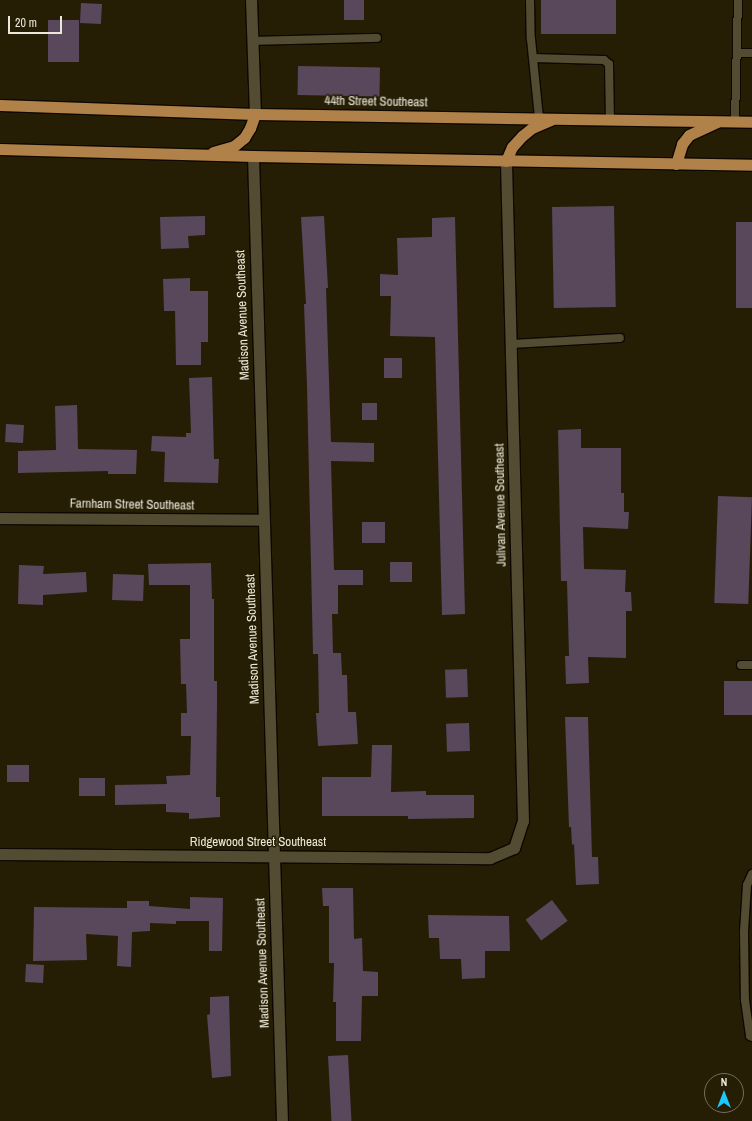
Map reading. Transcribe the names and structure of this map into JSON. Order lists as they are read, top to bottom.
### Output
{
  "streets": {
    "main road": ["44th Street Southeast"],
    "street": [
      "Madison Avenue Southeast",
      "Farnham Street Southeast",
      "Julivan Avenue Southeast",
      "Ridgewood Street Southeast"
    ]
  },
  "crossings": [
    ["Madison Avenue Southeast", "Farnham Street Southeast"],
    ["Madison Avenue Southeast", "Ridgewood Street Southeast"],
    ["Julivan Avenue Southeast", "Ridgewood Street Southeast"]
  ],
  "scale_bar": "20 m",
  "north": "top"
}
